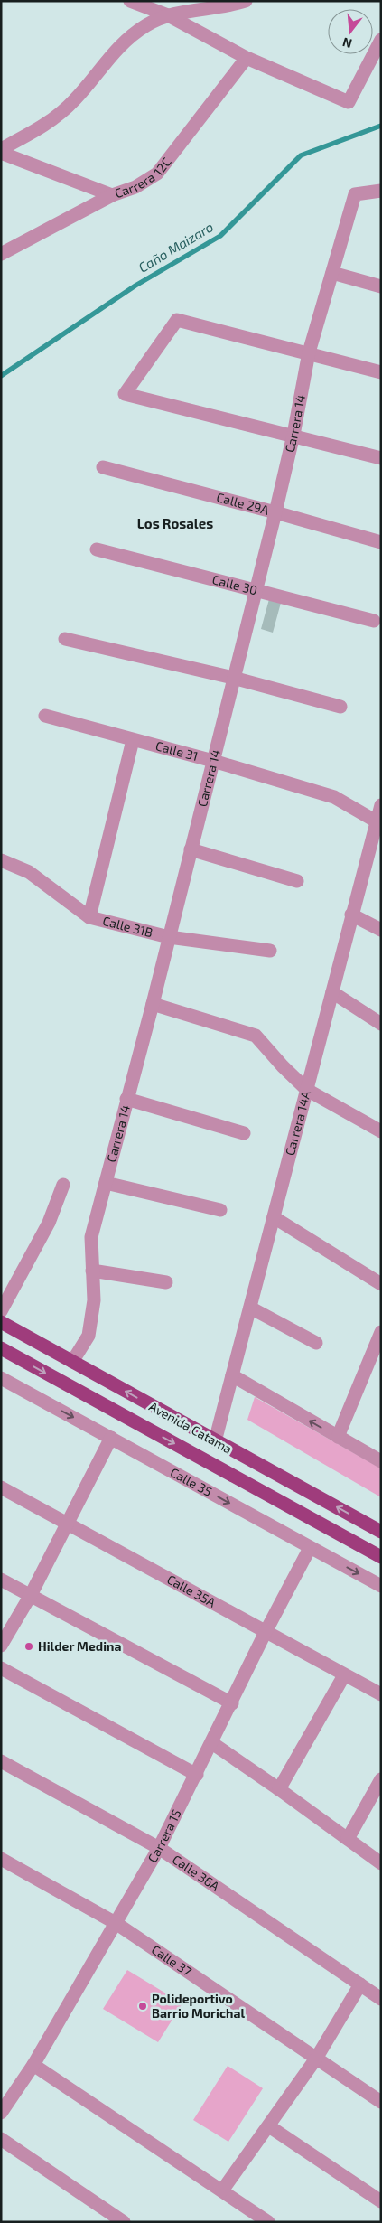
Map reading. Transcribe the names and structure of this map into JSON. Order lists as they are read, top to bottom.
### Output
{
  "streets": {
    "main road": ["Avenida Catama"],
    "street": [
      "Carrera 12C",
      "Carrera 14",
      "Calle 29A",
      "Calle 30",
      "Calle 31",
      "Calle 31B",
      "Carrera 14A",
      "Calle 35",
      "Calle 35A",
      "Carrera 15",
      "Calle 36A",
      "Calle 37"
    ]
  },
  "crossings": [
    ["Carrera 14", "Calle 29A"],
    ["Carrera 14", "Calle 30"],
    ["Carrera 14", "Calle 31"],
    ["Carrera 14", "Calle 31B"],
    ["Carrera 14", "Avenida Catama"],
    ["Calle 31", "Carrera 14A"],
    ["Carrera 14A", "Avenida Catama"],
    ["Calle 35", "Carrera 15"],
    ["Calle 35A", "Carrera 15"],
    ["Carrera 15", "Calle 36A"],
    ["Carrera 15", "Calle 37"]
  ],
  "districts": ["Los Rosales"],
  "water": ["Caño Maizaro"],
  "places": ["Hilder Medina", "Polideportivo Barrio Morichal"],
  "north": "bottom"
}
